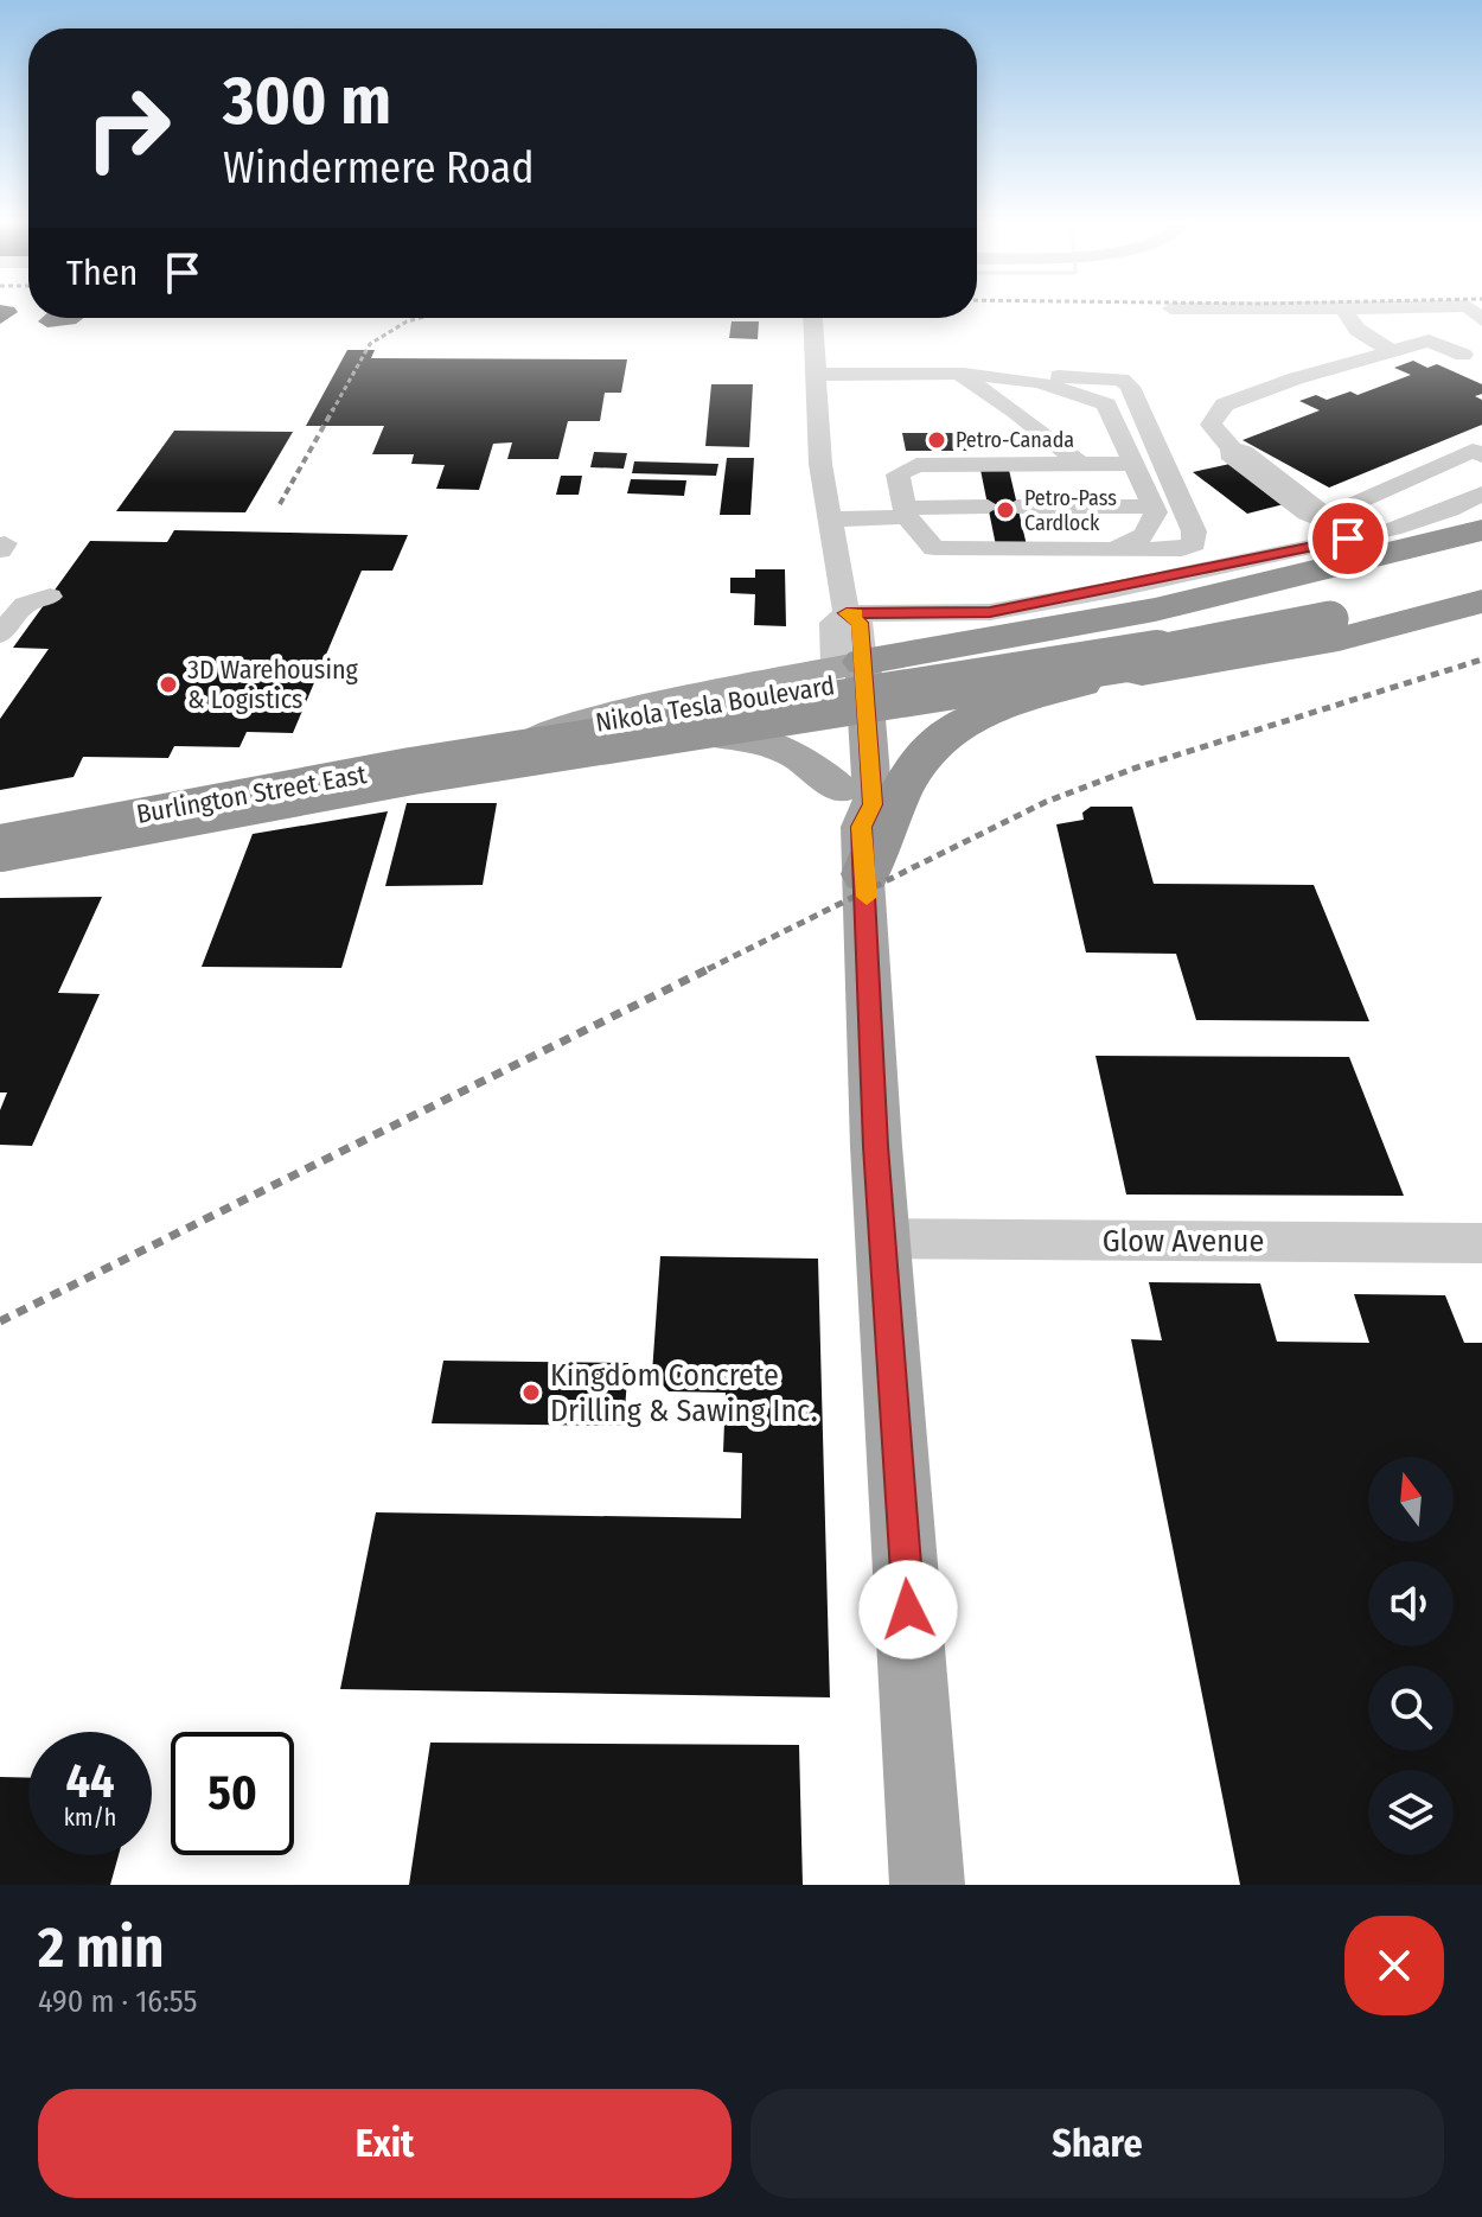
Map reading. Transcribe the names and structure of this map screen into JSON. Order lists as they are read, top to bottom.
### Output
{
  "streets": {
    "highway": ["Nikola Tesla Boulevard"],
    "main road": ["Burlington Street East"],
    "street": ["Glow Avenue"]
  },
  "places": [
    "Petro-Canada",
    "Petro-Pass Cardlock",
    "3D Warehousing & Logistics",
    "Kingdom Concrete Drilling & Sawing Inc."
  ],
  "north": "top",
  "page": {
    "turn": ["300 m", "Windermere Road"],
    "then": "Then",
    "speed": "44 km/h",
    "limit": "50",
    "heading": ["2 min", "490 m · 16:55"],
    "buttons": ["Exit", "Share"]
  }
}
